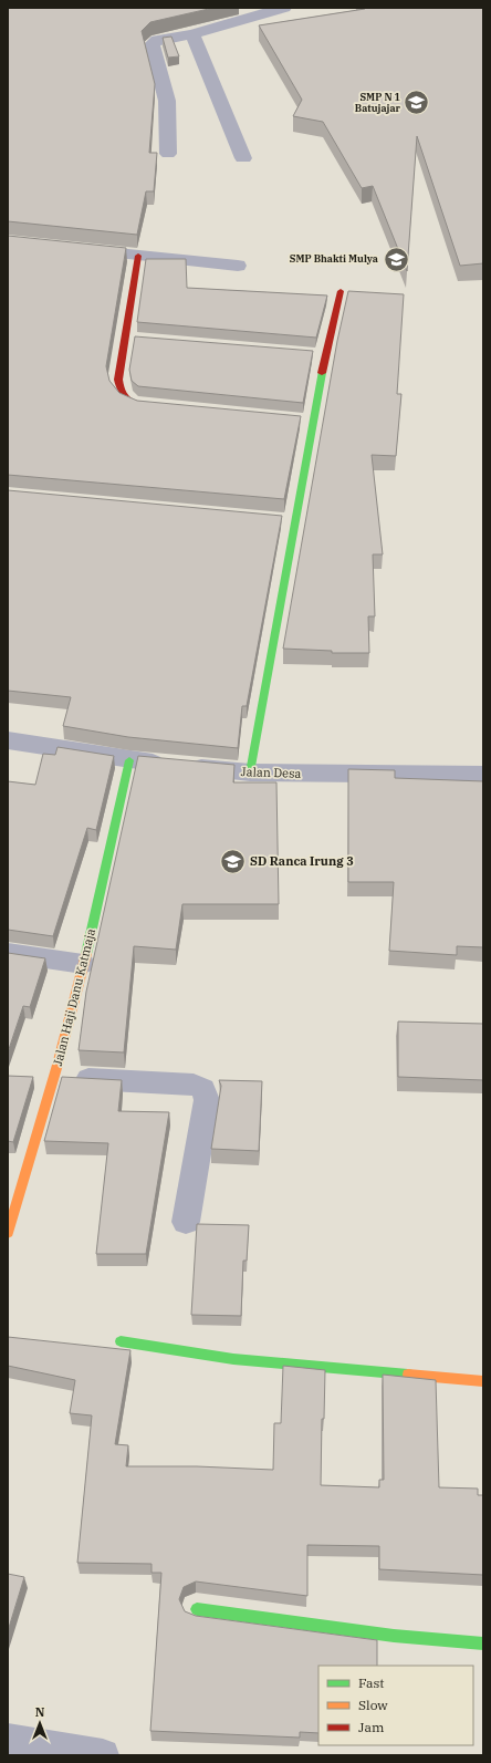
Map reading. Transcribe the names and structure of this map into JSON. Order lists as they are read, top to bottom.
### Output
{
  "streets": {
    "street": ["Jalan Desa", "Jalan Haji Danu Katmaja"]
  },
  "crossings": [
    ["Jalan Desa", "Jalan Haji Danu Katmaja"]
  ],
  "places": {
    "school or university": ["SMP N 1 Batujajar", "SMP Bhakti Mulya", "SD Ranca Irung 3"]
  },
  "legend": ["Fast", "Slow", "Jam"],
  "north": "top"
}
